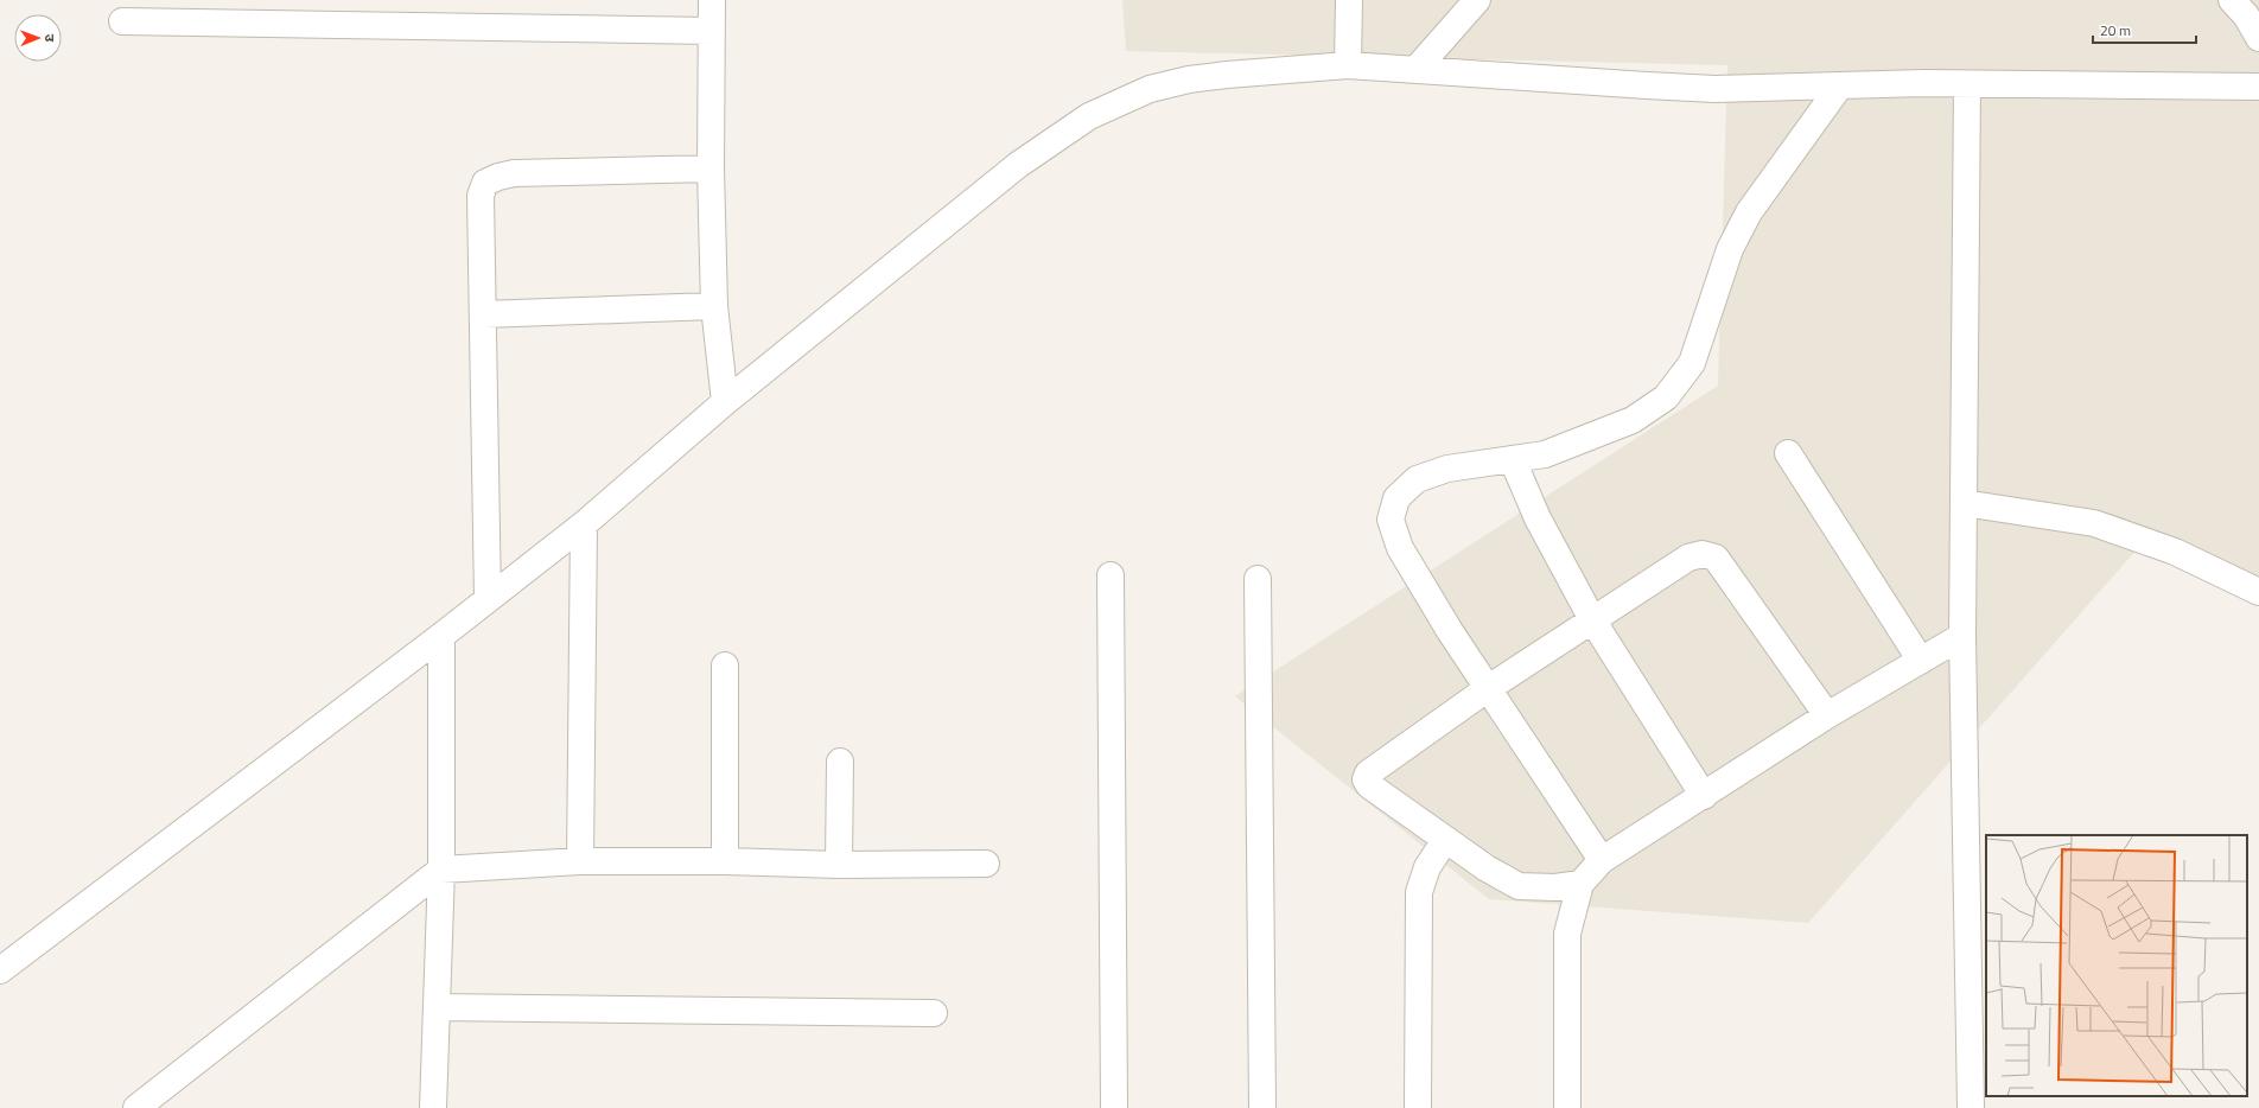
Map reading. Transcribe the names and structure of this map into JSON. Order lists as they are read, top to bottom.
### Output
{
  "scale_bar": "20 m",
  "north": "right"
}
